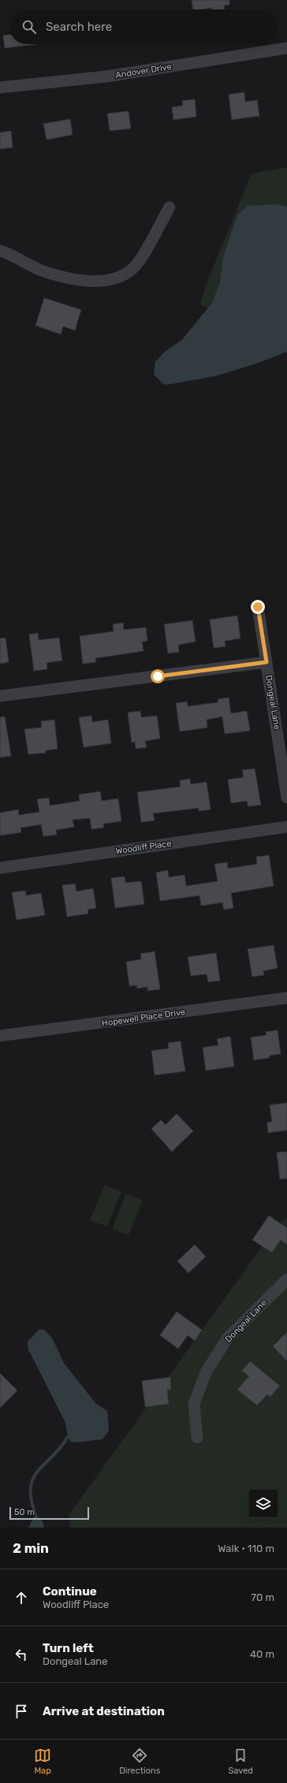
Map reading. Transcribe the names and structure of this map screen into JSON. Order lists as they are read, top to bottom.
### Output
{
  "streets": {
    "street": [
      "Andover Drive",
      "Dongeal Lane",
      "Woodliff Place",
      "Hopewell Place Drive"
    ]
  },
  "scale_bar": "50 m",
  "page": {
    "search": "Search here",
    "scale": "50 m",
    "heading": ["2 min", "Walk · 110 m"],
    "list": [
      ["Continue", "Woodliff Place", "70 m"],
      ["Turn left", "Dongeal Lane", "40 m"],
      "Arrive at destination"
    ],
    "nav": ["Map", "Directions", "Saved"]
  }
}
